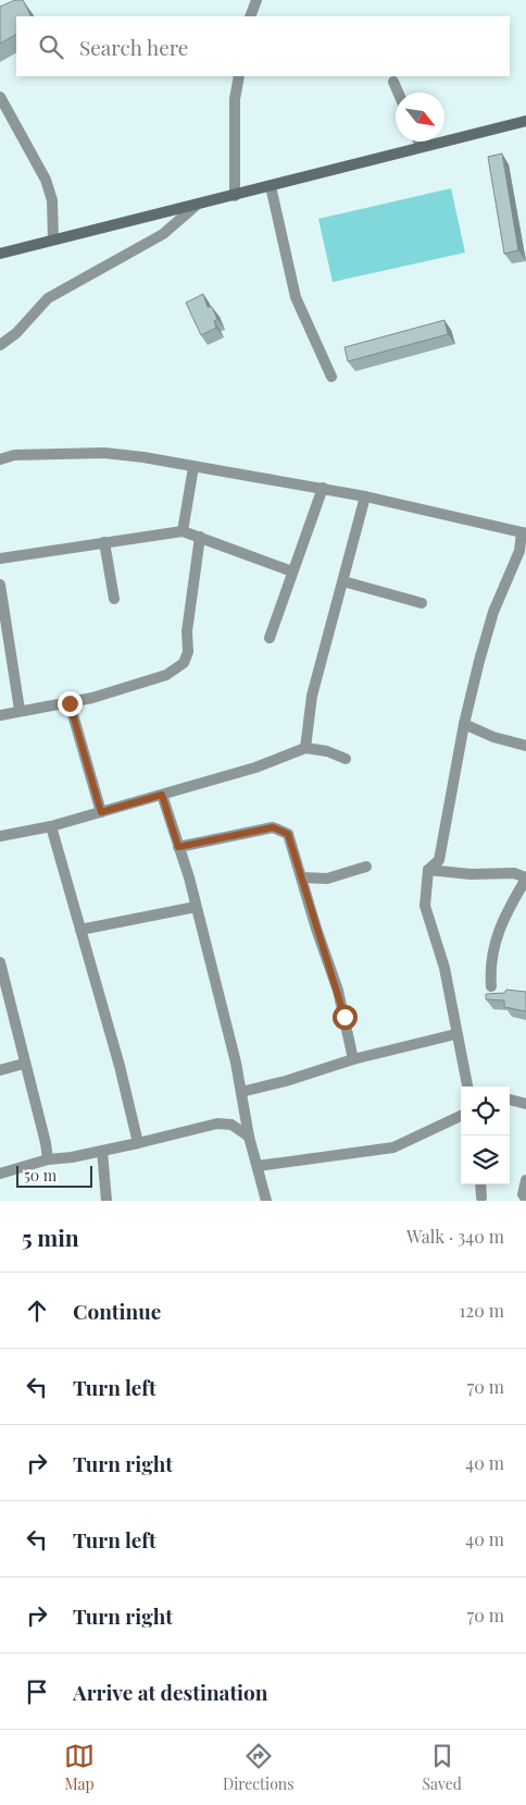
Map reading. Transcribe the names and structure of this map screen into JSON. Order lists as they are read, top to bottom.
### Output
{
  "scale_bar": "50 m",
  "north": "bottom right",
  "page": {
    "search": "Search here",
    "scale": "50 m",
    "heading": ["5 min", "Walk · 340 m"],
    "list": [
      ["Continue", "120 m"],
      ["Turn left", "70 m"],
      ["Turn right", "40 m"],
      ["Turn left", "40 m"],
      ["Turn right", "70 m"],
      "Arrive at destination"
    ],
    "nav": ["Map", "Directions", "Saved"]
  }
}
